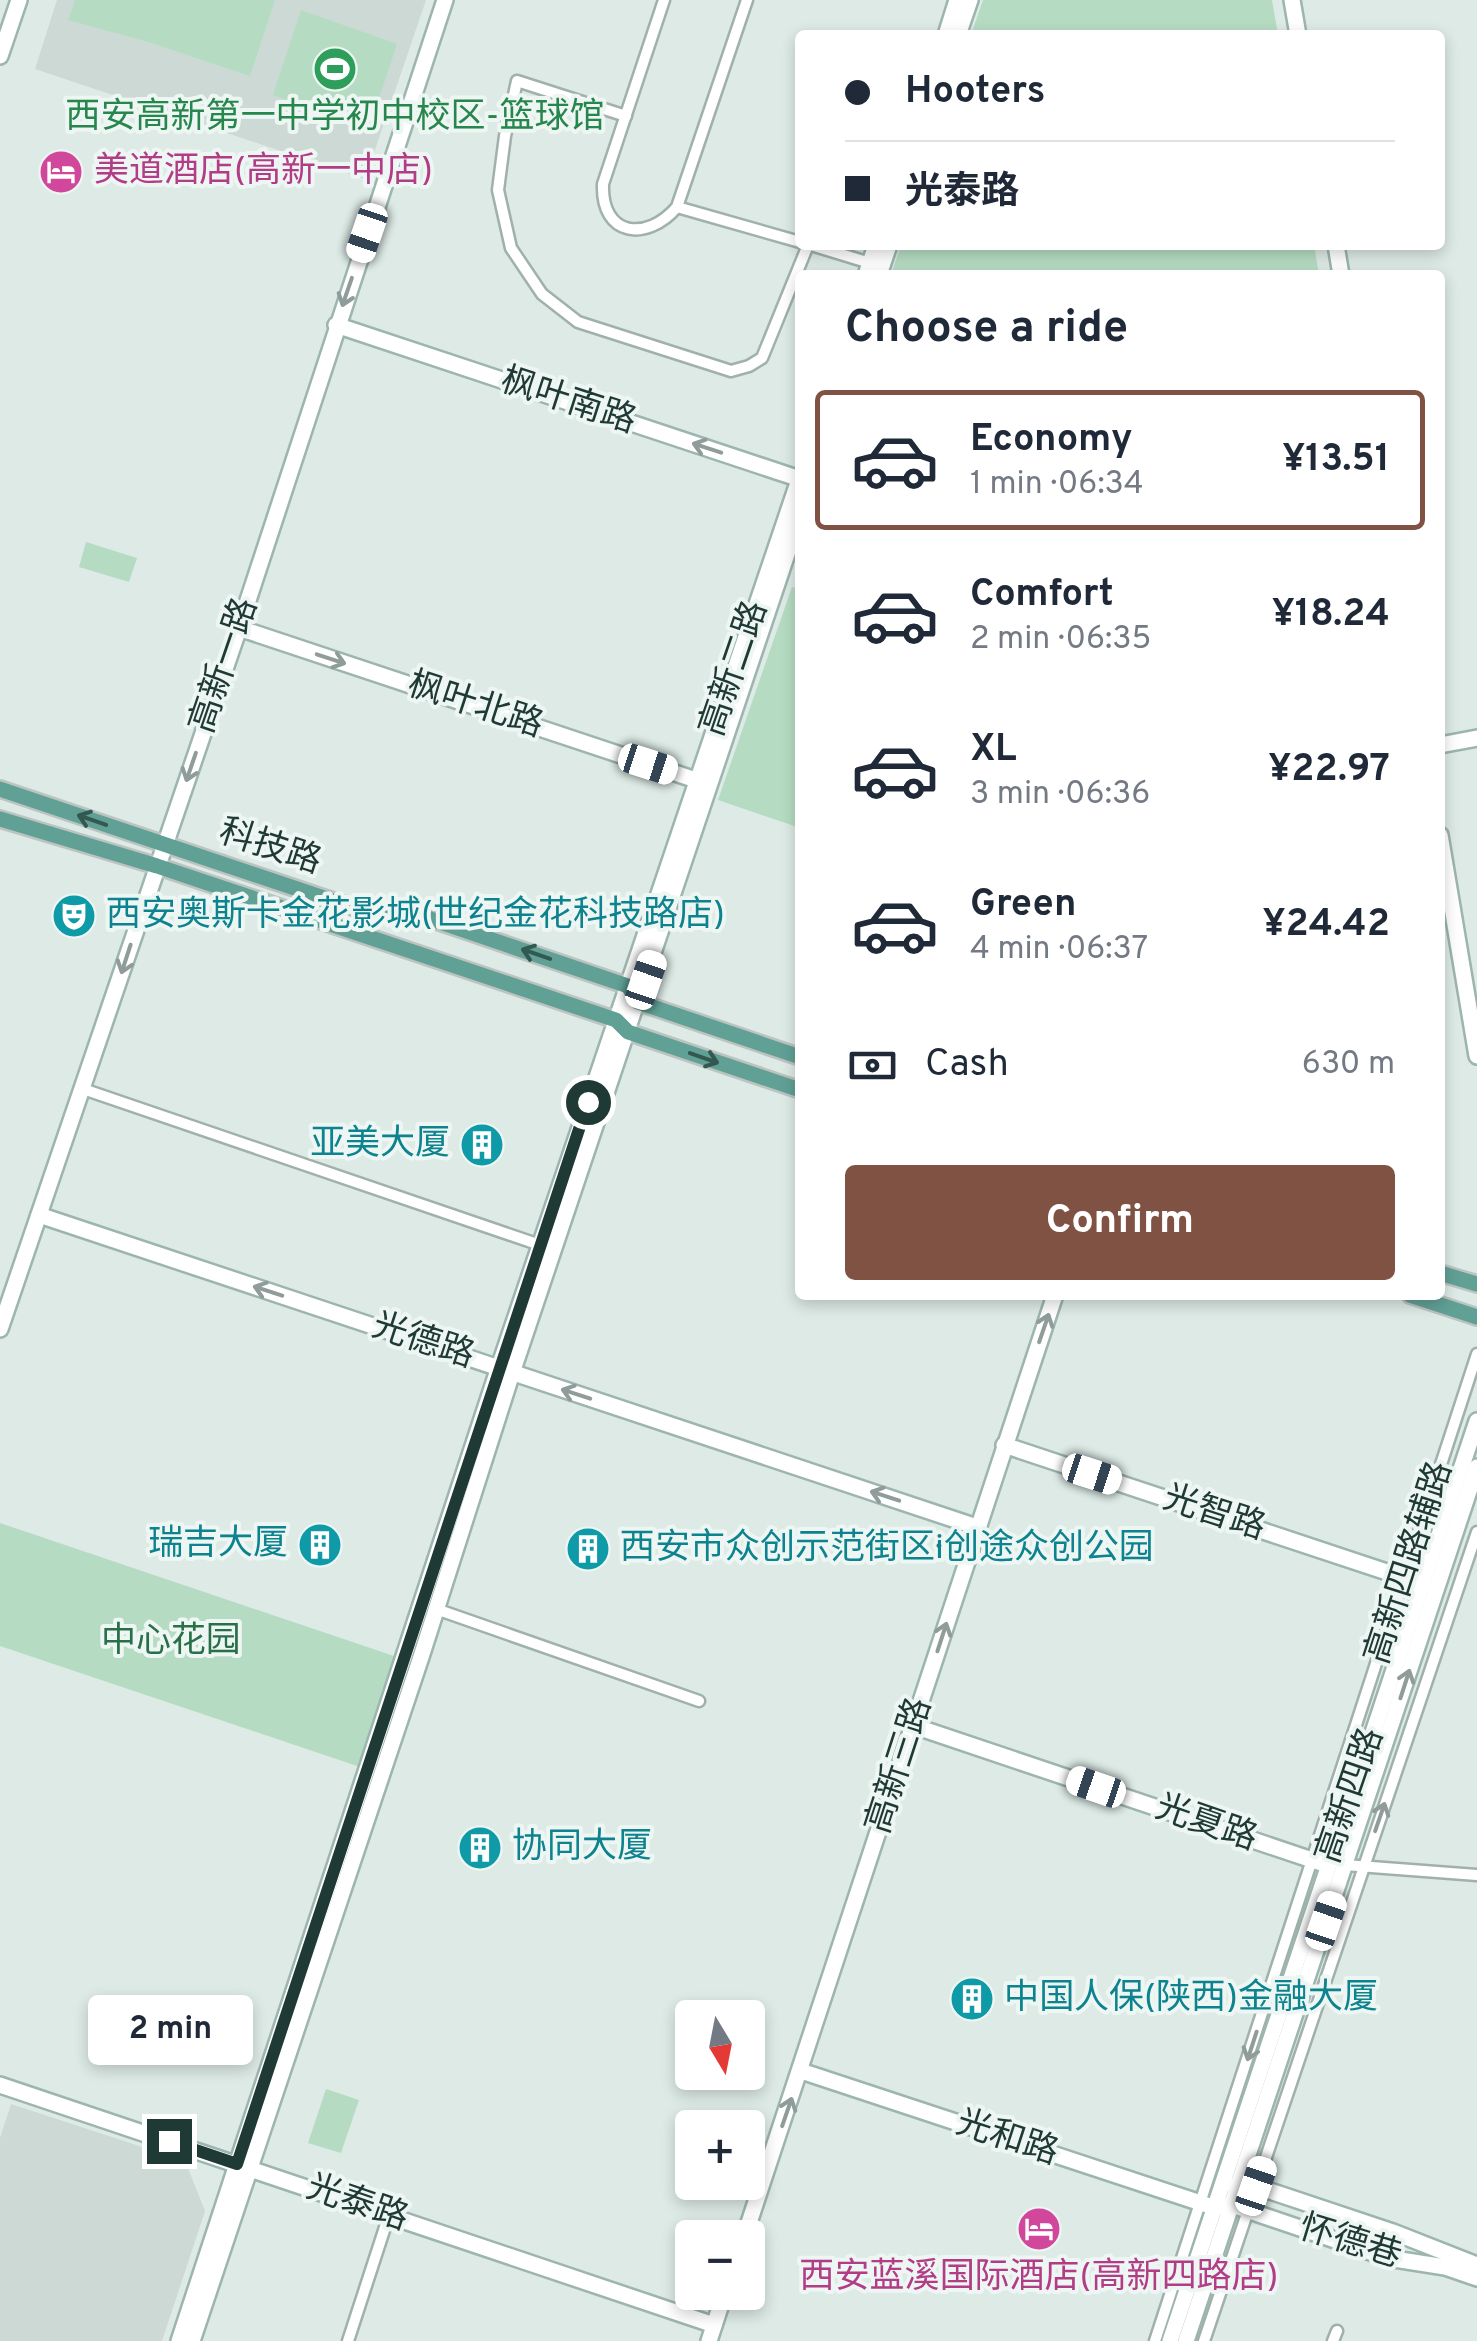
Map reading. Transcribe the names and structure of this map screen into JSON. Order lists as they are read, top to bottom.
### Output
{
  "streets": {
    "main road": ["科技路"],
    "street": [
      "枫叶南路",
      "高新一路",
      "高新二路",
      "枫叶北路",
      "光德路",
      "光智路",
      "高新四路辅路",
      "高新三路",
      "高新四路",
      "光夏路",
      "光和路",
      "光泰路",
      "怀德巷"
    ]
  },
  "crossings": [
    ["枫叶南路", "高新一路"],
    ["高新一路", "枫叶北路"],
    ["高新一路", "科技路"],
    ["高新一路", "光德路"],
    ["高新二路", "枫叶北路"],
    ["高新二路", "科技路"],
    ["高新二路", "光德路"],
    ["高新二路", "光泰路"],
    ["光德路", "高新三路"],
    ["光智路", "高新四路辅路"],
    ["光智路", "高新三路"],
    ["光智路", "高新四路"],
    ["高新四路辅路", "高新四路"],
    ["高新四路辅路", "光夏路"],
    ["高新四路辅路", "怀德巷"],
    ["高新三路", "光夏路"],
    ["高新三路", "光和路"],
    ["高新四路", "光夏路"],
    ["高新四路", "光和路"],
    ["高新四路", "怀德巷"],
    ["光和路", "怀德巷"]
  ],
  "one_way": [
    "枫叶南路",
    "高新一路",
    "枫叶北路",
    "高新三路"
  ],
  "parks": ["中心花园"],
  "places": {
    "sports": ["西安高新第一中学初中校区-篮球馆"],
    "hotel": ["美道酒店(高新一中店)", "西安蓝溪国际酒店(高新四路店)"],
    "theatre": ["西安奥斯卡金花影城(世纪金花科技路店)"],
    "building": [
      "亚美大厦",
      "瑞吉大厦",
      "西安市众创示范街区·i创途众创公园",
      "协同大厦",
      "中国人保(陕西)金融大厦"
    ]
  },
  "north": "bottom",
  "page": {
    "banner": ["Hooters", "光泰路"],
    "heading": "Choose a ride",
    "list": [
      {
        "name": "Economy",
        "note": "1 min · 06:34",
        "value": "¥13.51"
      },
      {
        "name": "Comfort",
        "note": "2 min · 06:35",
        "value": "¥18.24"
      },
      {
        "name": "XL",
        "note": "3 min · 06:36",
        "value": "¥22.97"
      },
      {
        "name": "Green",
        "note": "4 min · 06:37",
        "value": "¥24.42"
      }
    ],
    "pay": ["Cash", "630 m"],
    "buttons": "Confirm",
    "bubble": "2 min",
    "map_buttons": ["+", "−"]
  }
}
